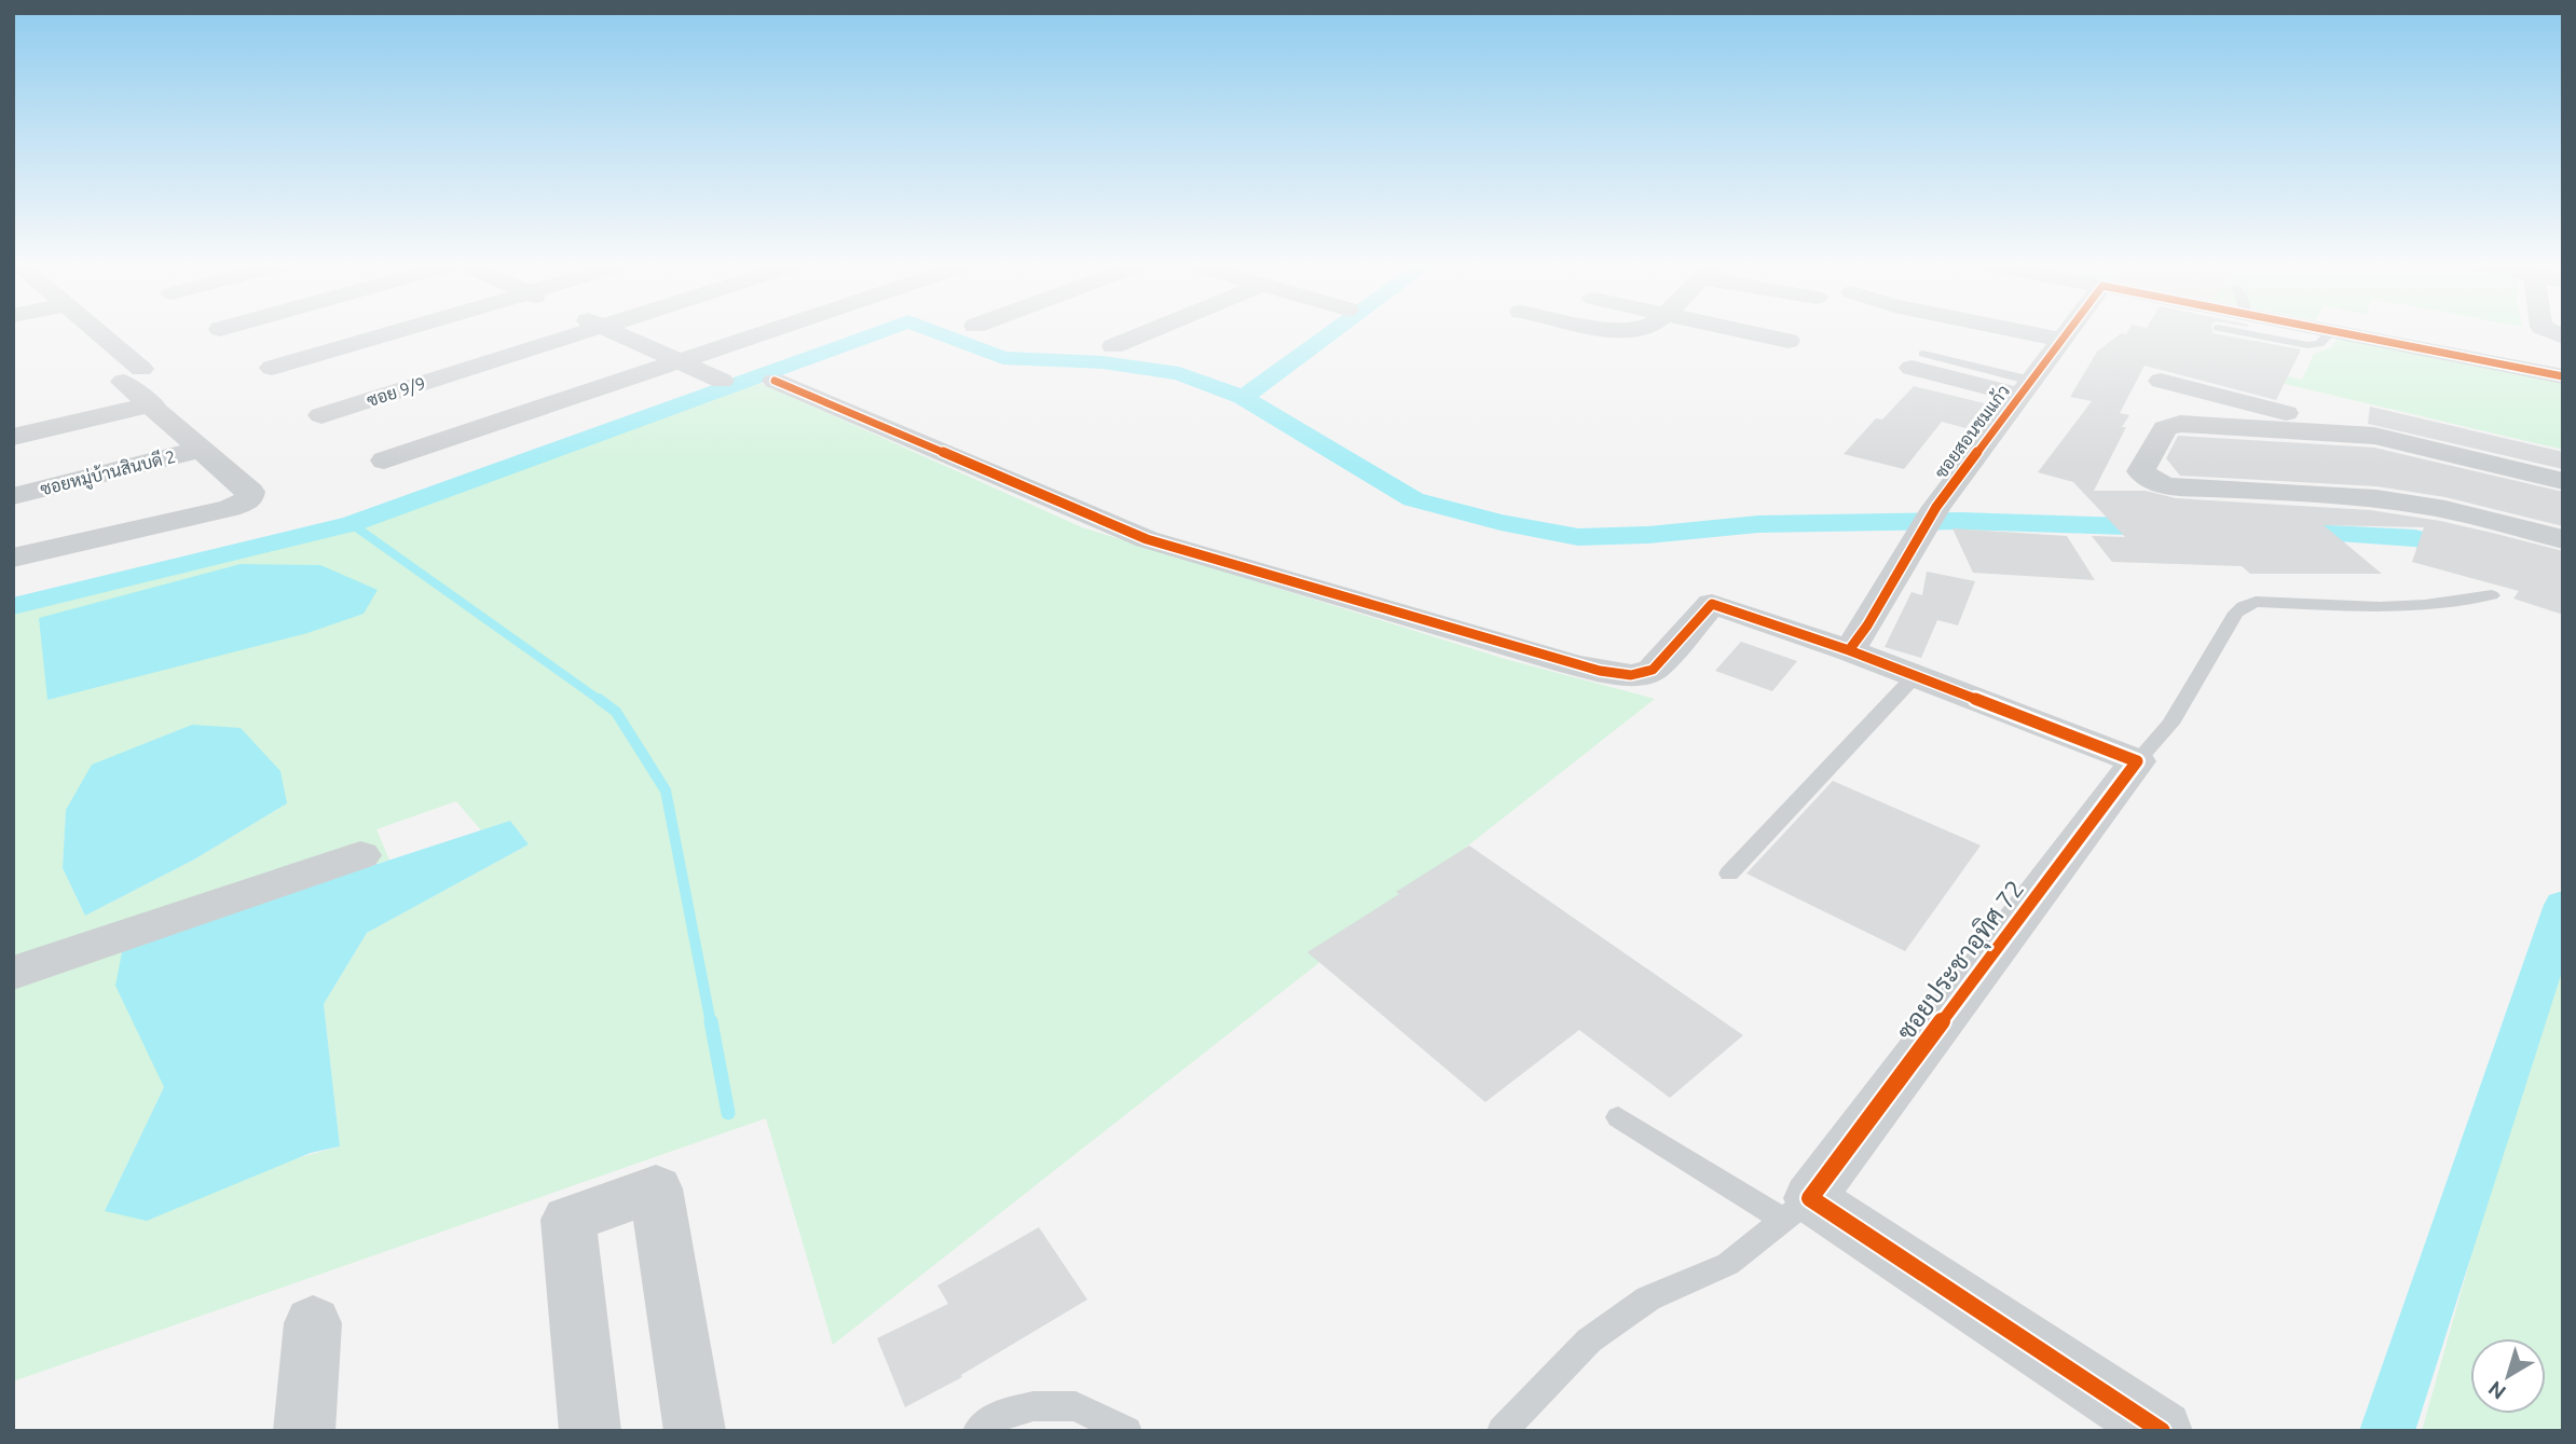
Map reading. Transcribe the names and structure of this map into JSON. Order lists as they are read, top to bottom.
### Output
{
  "streets": {
    "street": [
      "ซอย 9/9",
      "ซอยสอนชมแก้ว",
      "ซอยหมู่บ้านสินบดี 2",
      "ซอยประชาอุทิศ 72"
    ]
  },
  "north": "bottom left"
}
